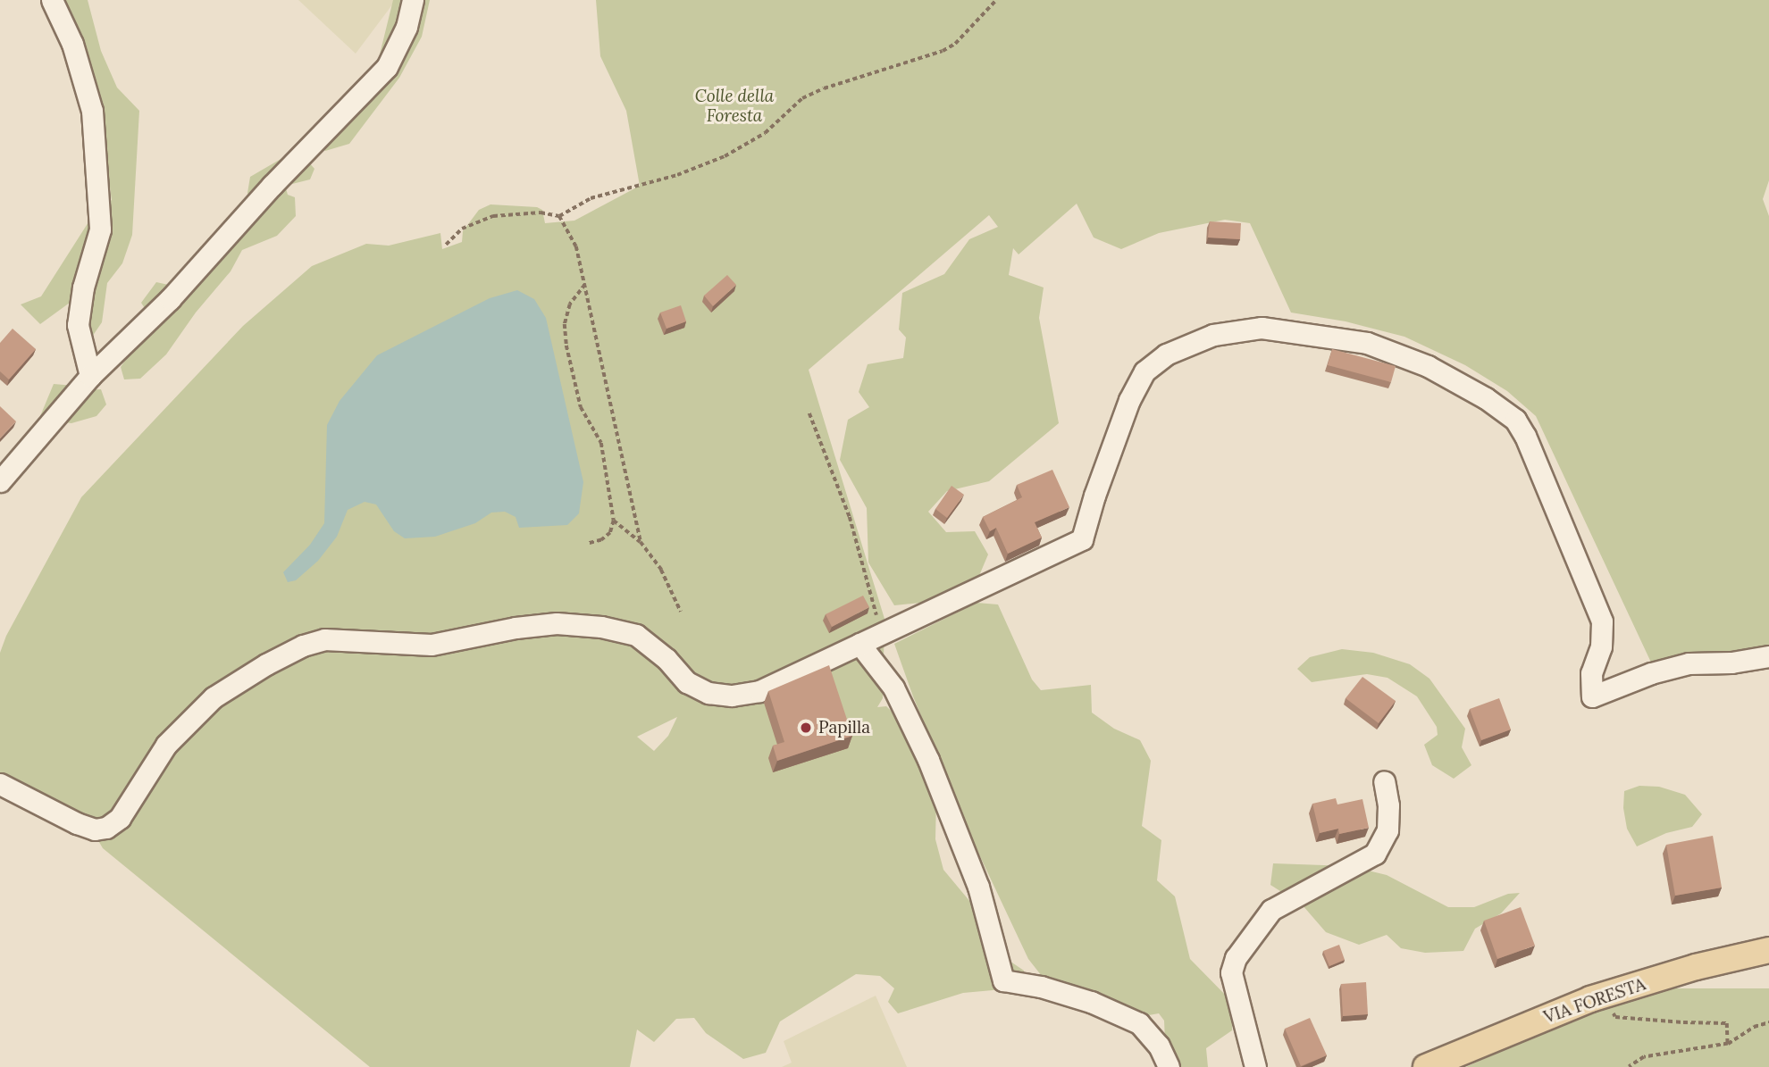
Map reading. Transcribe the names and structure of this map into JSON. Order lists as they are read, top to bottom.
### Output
{
  "streets": {
    "main road": ["VIA FORESTA"]
  },
  "parks": ["Colle della Foresta"],
  "places": ["Papilla"]
}
